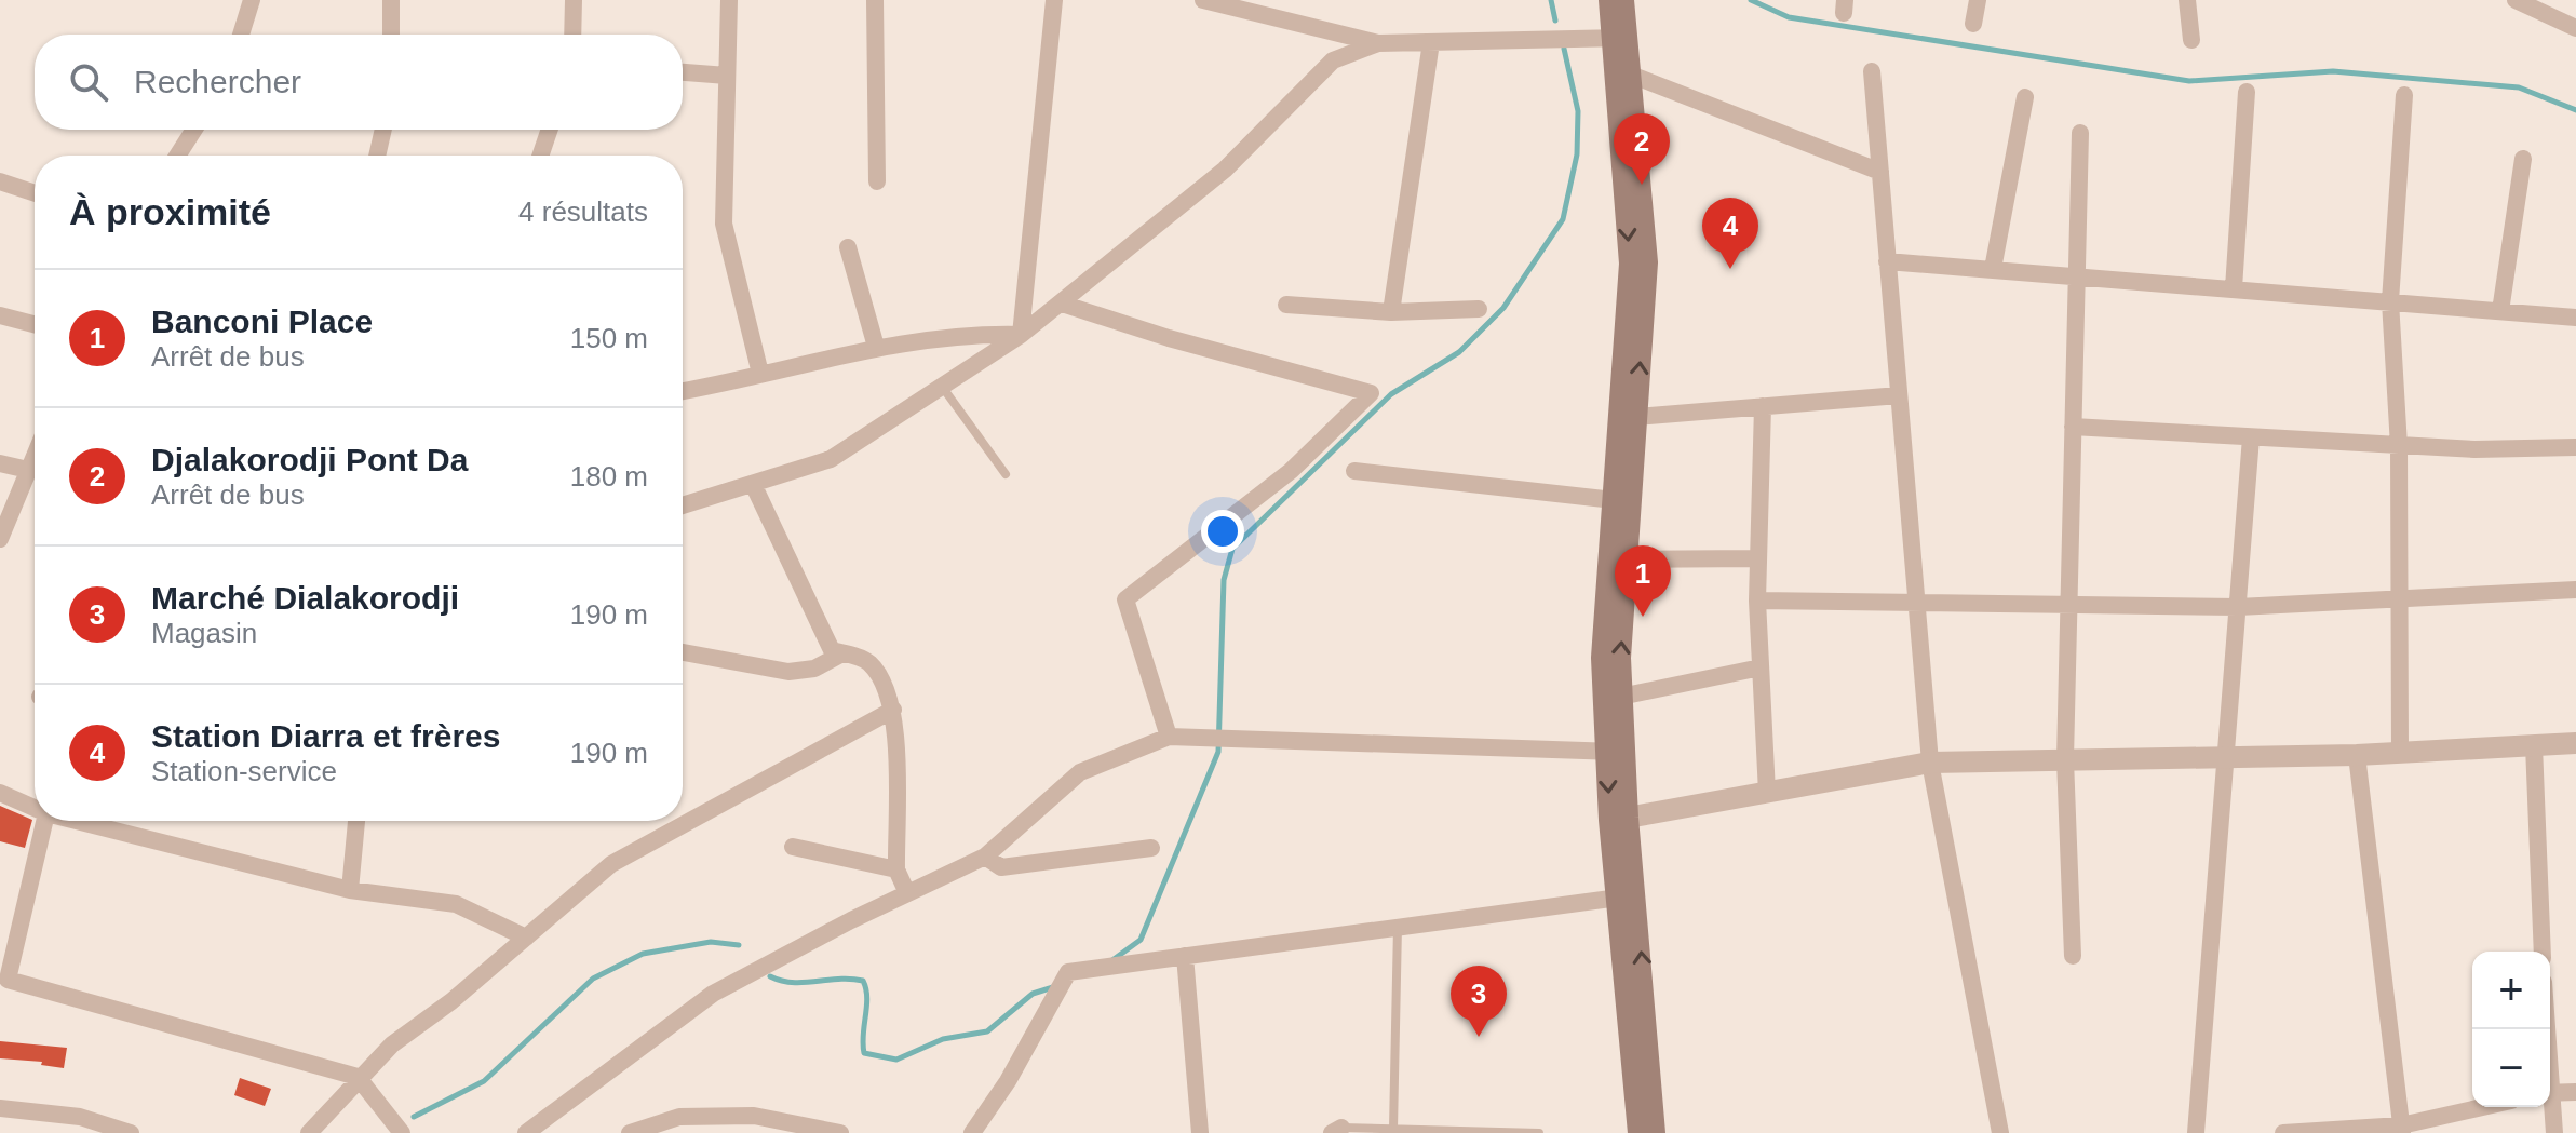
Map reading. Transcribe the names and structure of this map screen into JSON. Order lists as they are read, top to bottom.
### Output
{
  "page": {
    "search": "Rechercher",
    "pins": [
      "2",
      "4",
      "1",
      "3"
    ],
    "heading": ["À proximité", "4 résultats"],
    "list": [
      {
        "mark": "1",
        "name": "Banconi Place",
        "note": "Arrêt de bus",
        "value": "150 m"
      },
      {
        "mark": "2",
        "name": "Djalakorodji Pont Da",
        "note": "Arrêt de bus",
        "value": "180 m"
      },
      {
        "mark": "3",
        "name": "Marché Dialakorodji",
        "note": "Magasin",
        "value": "190 m"
      },
      {
        "mark": "4",
        "name": "Station Diarra et frères",
        "note": "Station-service",
        "value": "190 m"
      }
    ],
    "map_buttons": ["+", "−"]
  }
}
